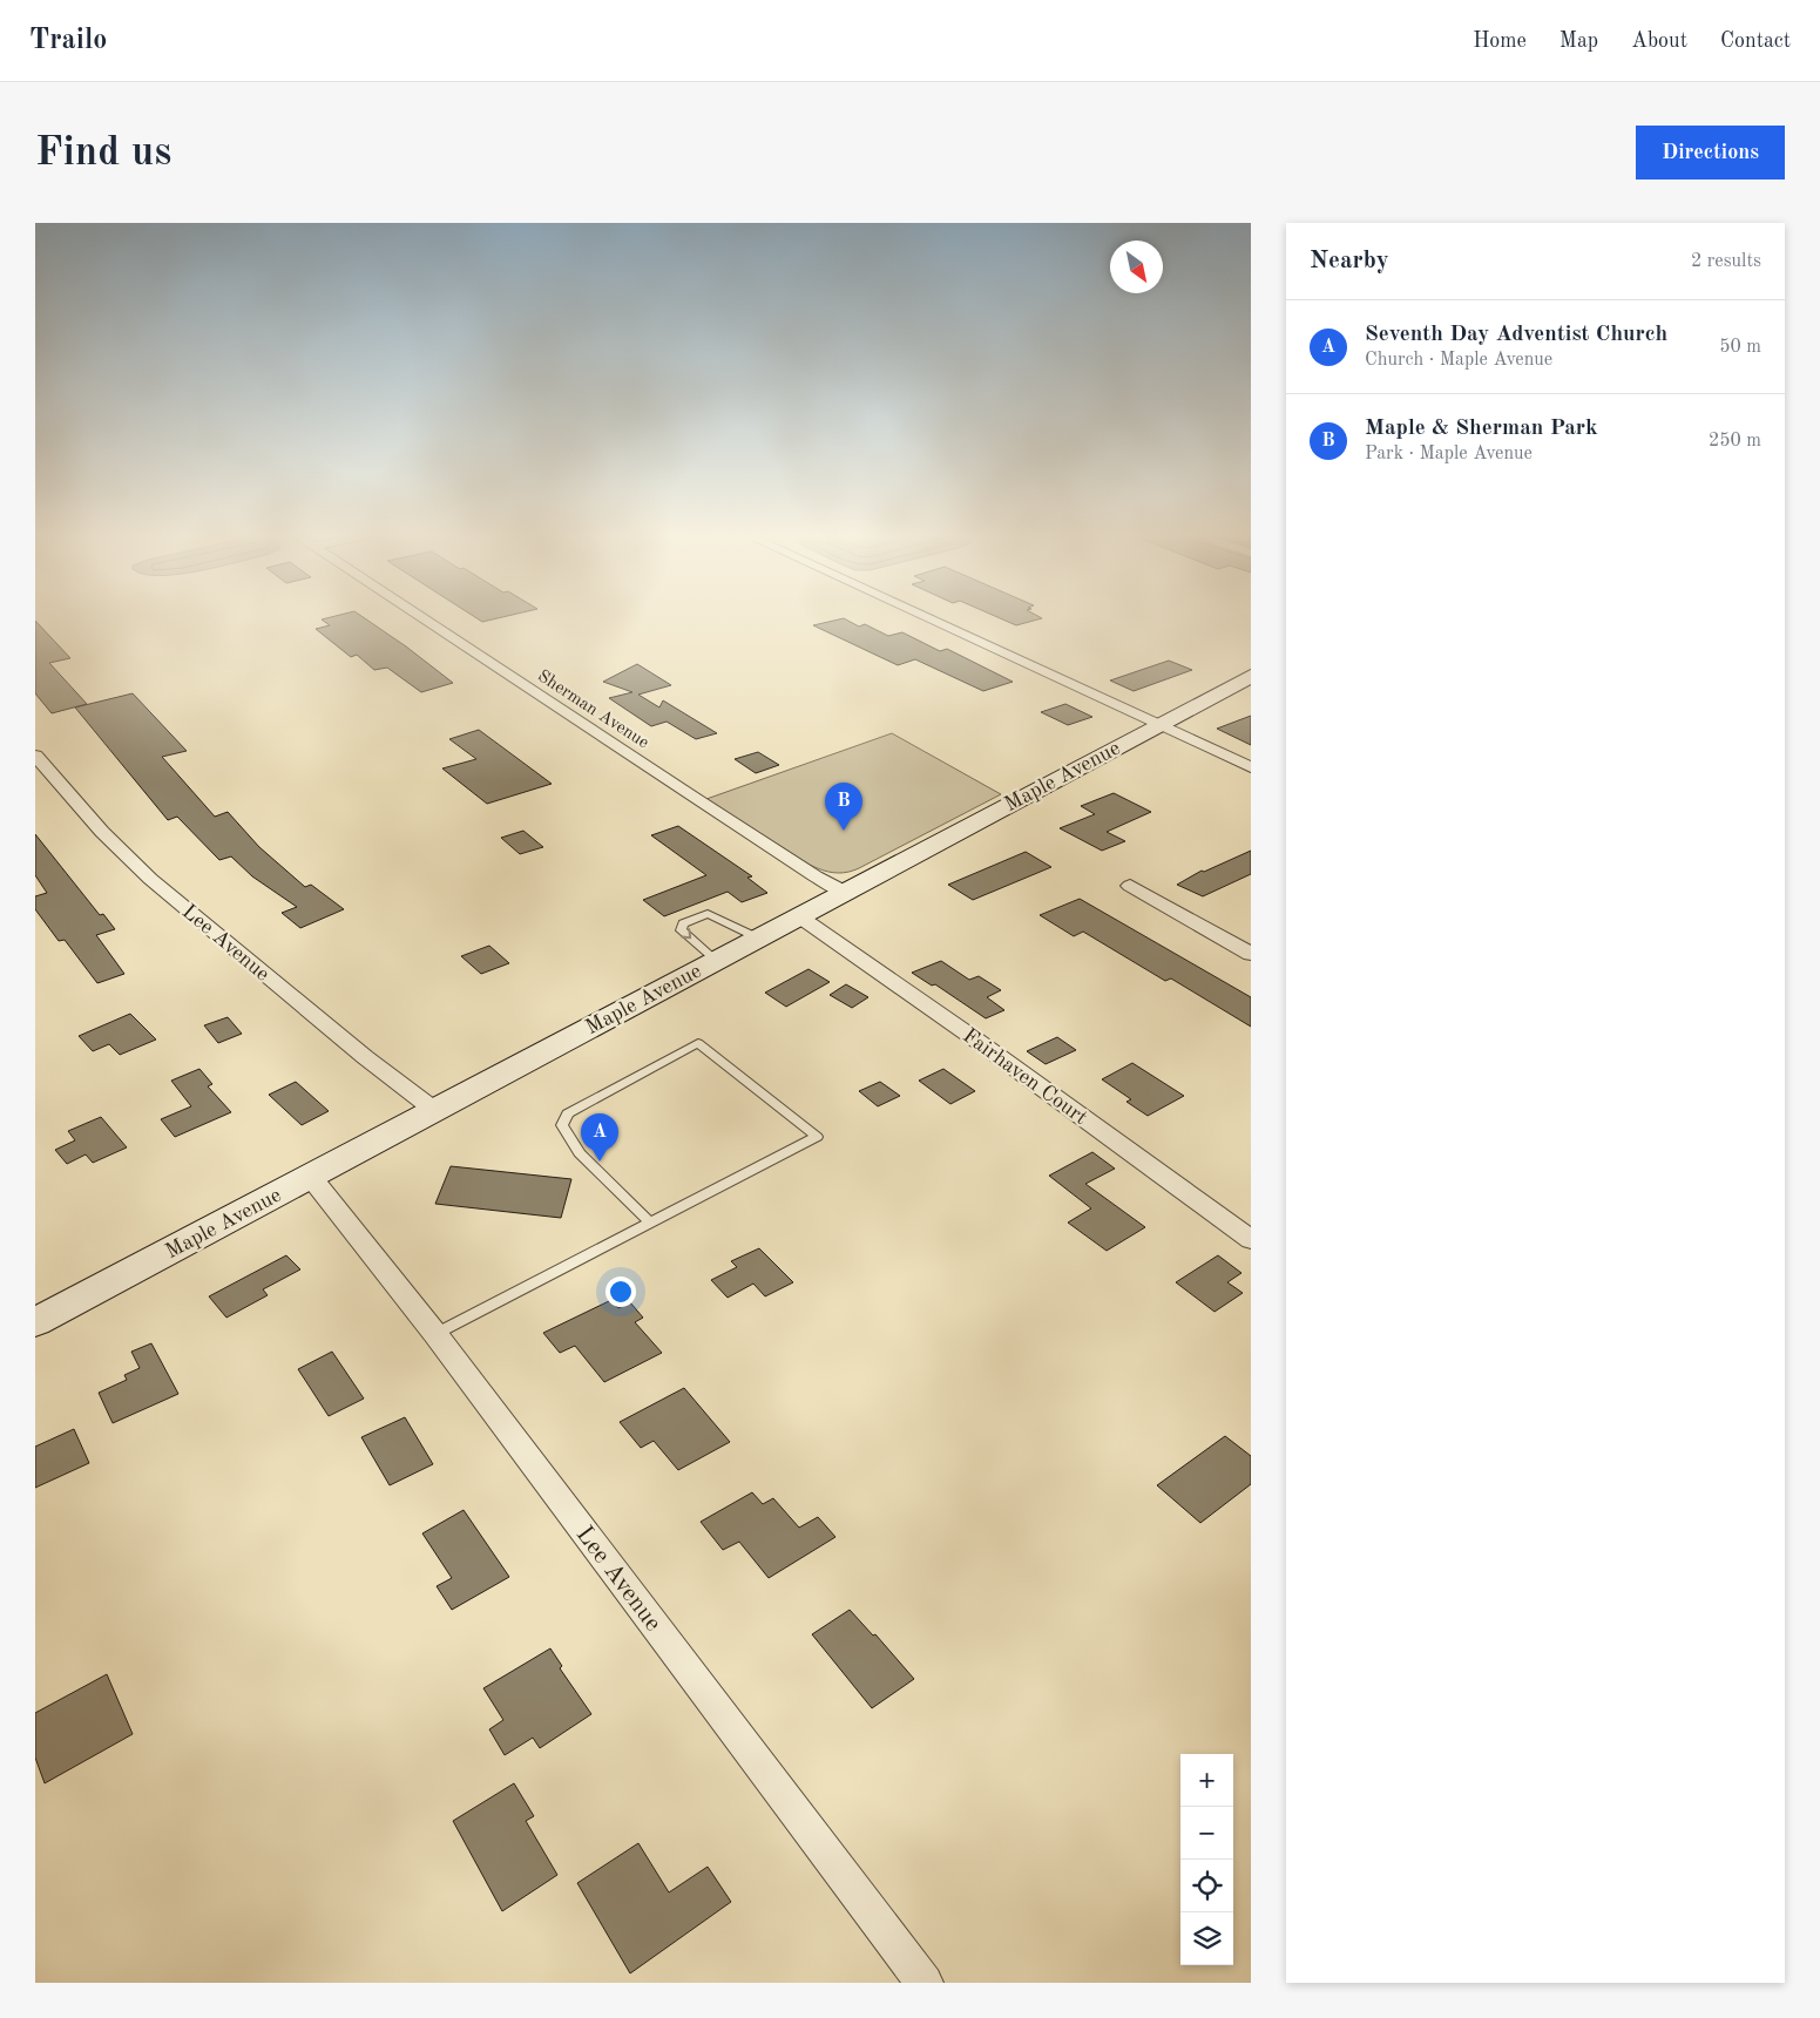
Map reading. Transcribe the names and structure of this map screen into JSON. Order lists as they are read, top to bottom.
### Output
{
  "streets": {
    "main road": ["Maple Avenue"],
    "street": ["Sherman Avenue", "Lee Avenue", "Fairhaven Court"]
  },
  "crossings": [
    ["Sherman Avenue", "Maple Avenue"],
    ["Maple Avenue", "Lee Avenue"],
    ["Maple Avenue", "Fairhaven Court"]
  ],
  "north": "bottom right",
  "page": {
    "header": "Trailo",
    "nav": [
      "Home",
      "Map",
      "About",
      "Contact"
    ],
    "buttons": "Directions",
    "title": "Find us",
    "heading": ["Nearby", "2 results"],
    "list": [
      {
        "mark": "A",
        "name": "Seventh Day Adventist Church",
        "note": "Church · Maple Avenue",
        "value": "50 m"
      },
      {
        "mark": "B",
        "name": "Maple & Sherman Park",
        "note": "Park · Maple Avenue",
        "value": "250 m"
      }
    ],
    "pins": ["B", "A"],
    "map_buttons": ["+", "−"]
  }
}
